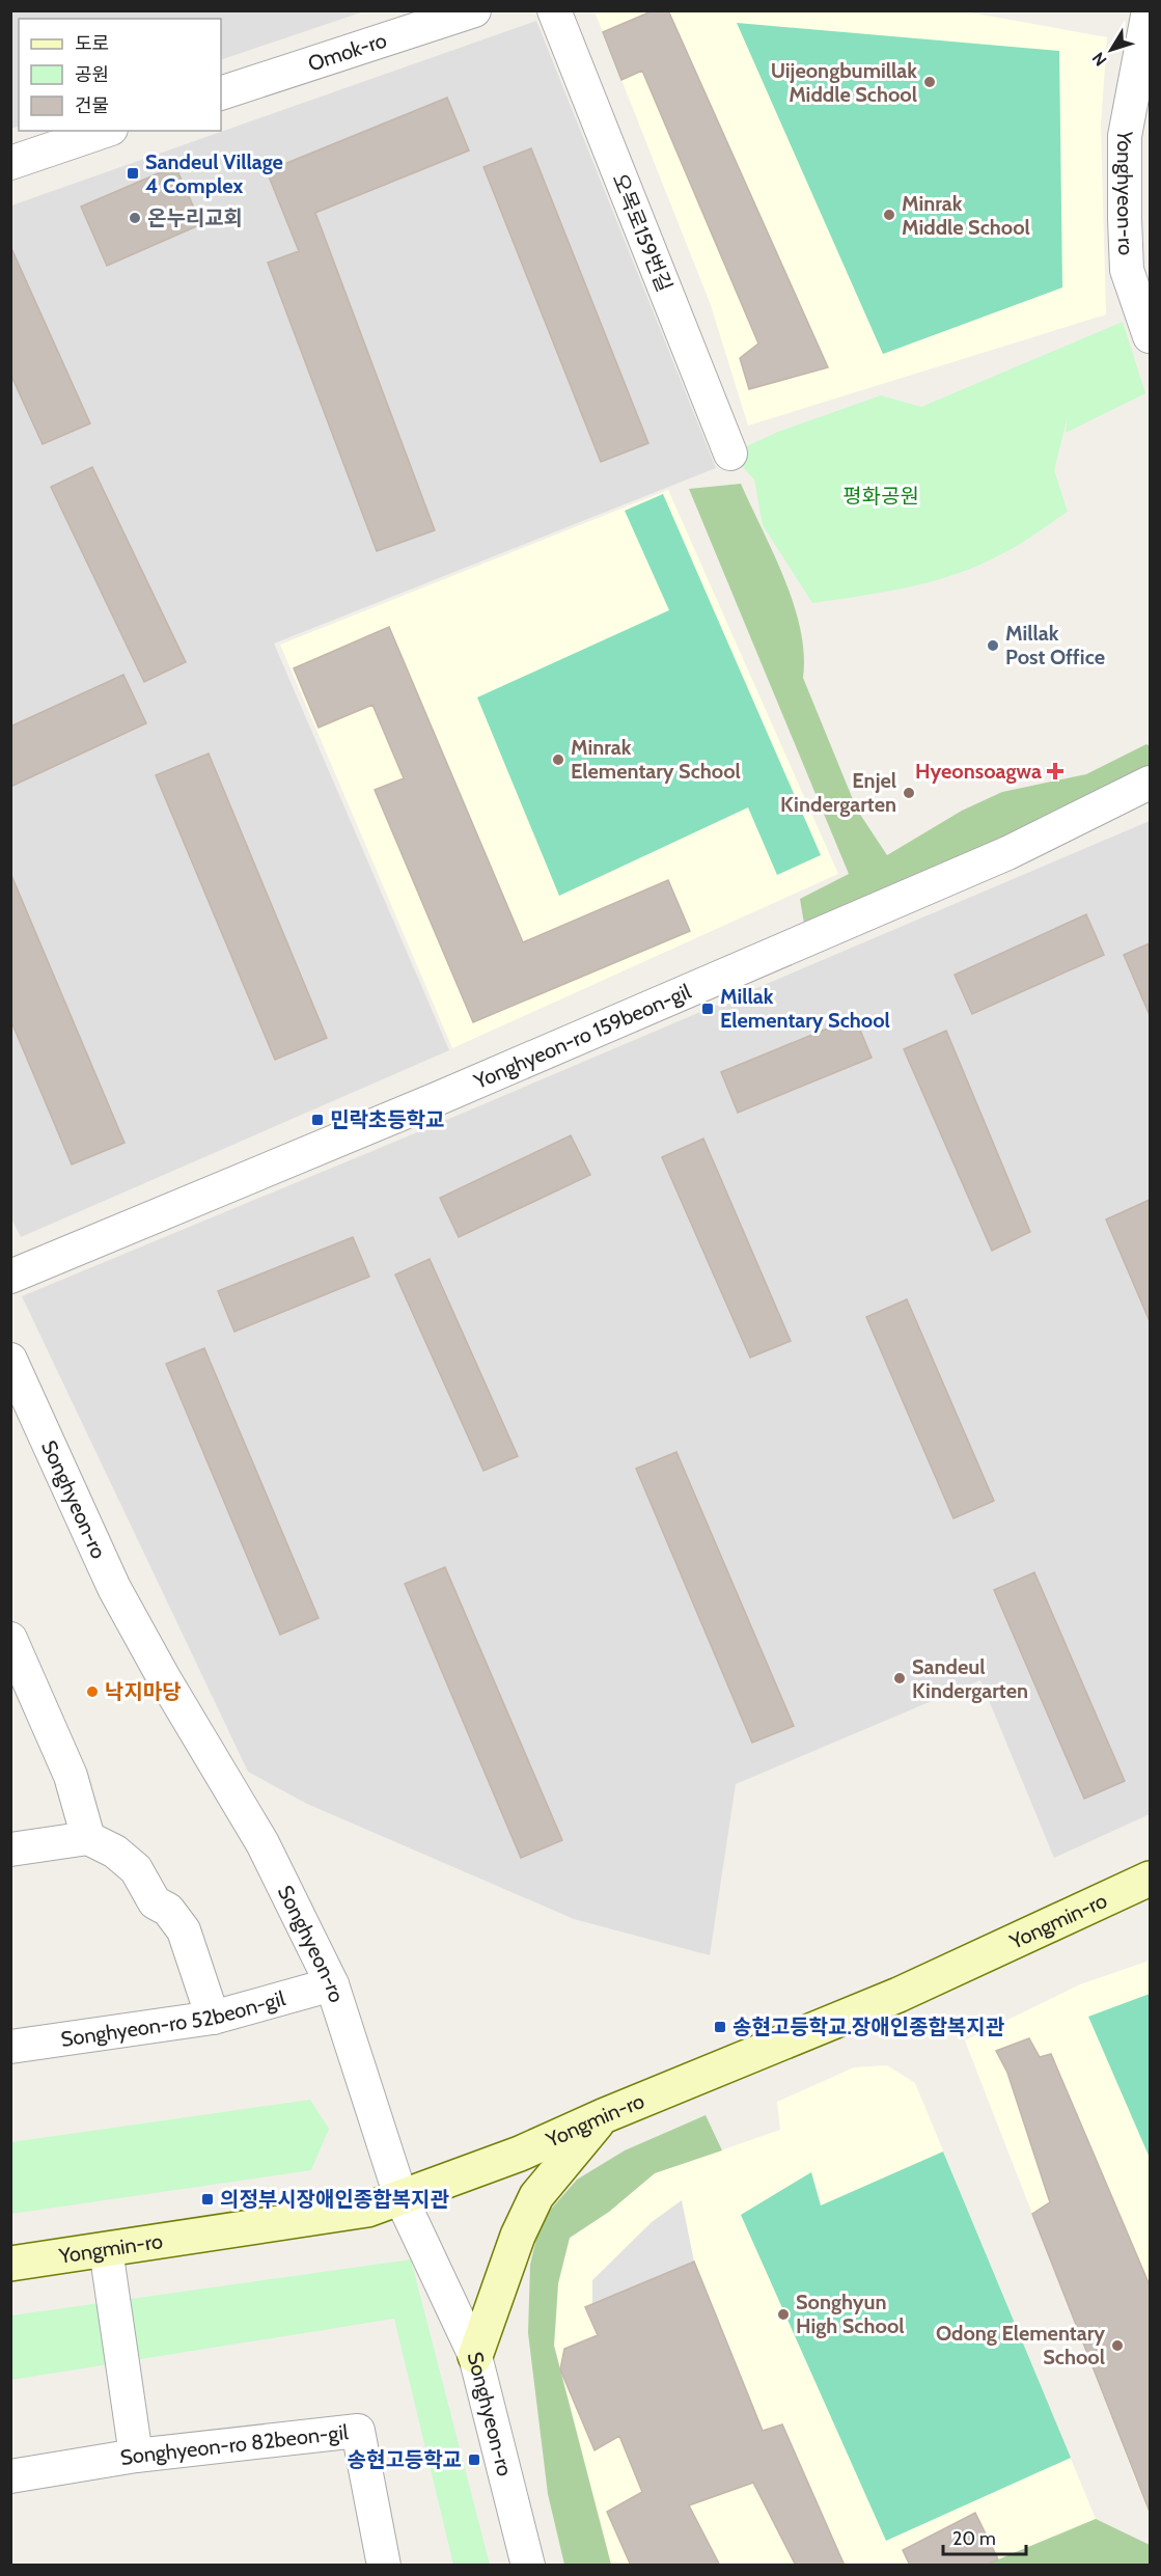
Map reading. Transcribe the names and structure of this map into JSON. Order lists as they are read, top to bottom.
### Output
{
  "streets": {
    "main road": ["Yongmin-ro"],
    "street": [
      "Omok-ro",
      "Yonghyeon-ro",
      "오목로159번길",
      "Yonghyeon-ro 159beon-gil",
      "Songhyeon-ro",
      "Songhyeon-ro 52beon-gil",
      "Songhyeon-ro 82beon-gil"
    ]
  },
  "crossings": [
    ["Songhyeon-ro", "Yongmin-ro"],
    ["Songhyeon-ro", "Songhyeon-ro 52beon-gil"]
  ],
  "parks": ["평화공원"],
  "places": {
    "other": [
      "Uijeongbumillak Middle School",
      "Minrak Middle School",
      "온누리교회",
      "Millak Post Office",
      "Minrak Elementary School",
      "Enjel Kindergarten",
      "Sandeul Kindergarten",
      "낙지마당",
      "Songhyun High School",
      "Odong Elementary School"
    ],
    "transit": [
      "Sandeul Village 4 Complex",
      "Millak Elementary School",
      "민락초등학교",
      "송현고등학교.장애인종합복지관",
      "의정부시장애인종합복지관",
      "송현고등학교"
    ],
    "health": ["Hyeonsoagwa"]
  },
  "legend": ["도로", "공원", "건물"],
  "scale_bar": "20 m",
  "north": "bottom left"
}
